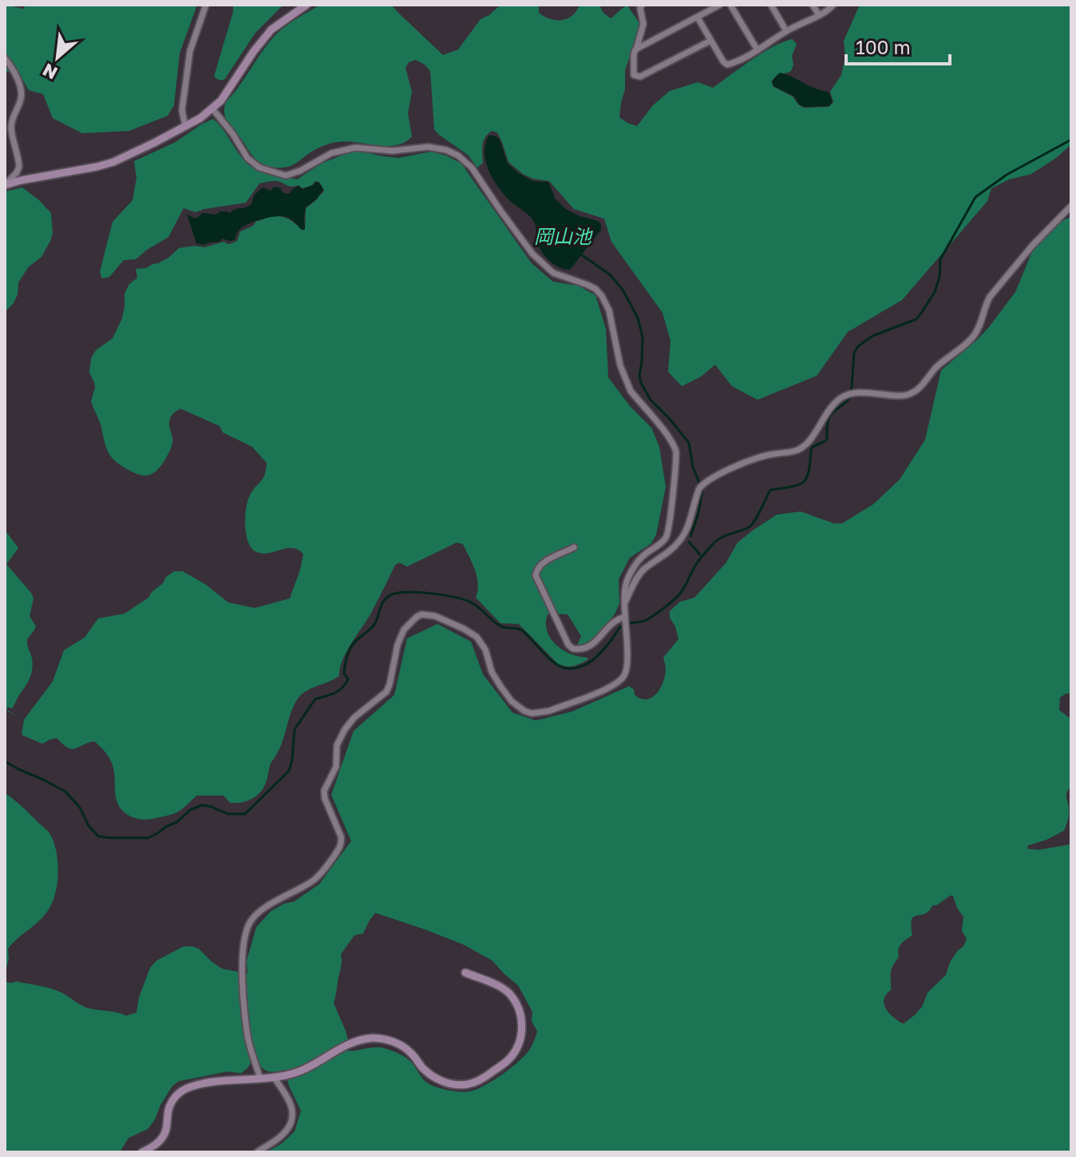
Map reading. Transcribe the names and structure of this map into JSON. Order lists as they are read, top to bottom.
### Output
{
  "water": ["岡山池"],
  "scale_bar": "100 m",
  "north": "bottom left"
}
